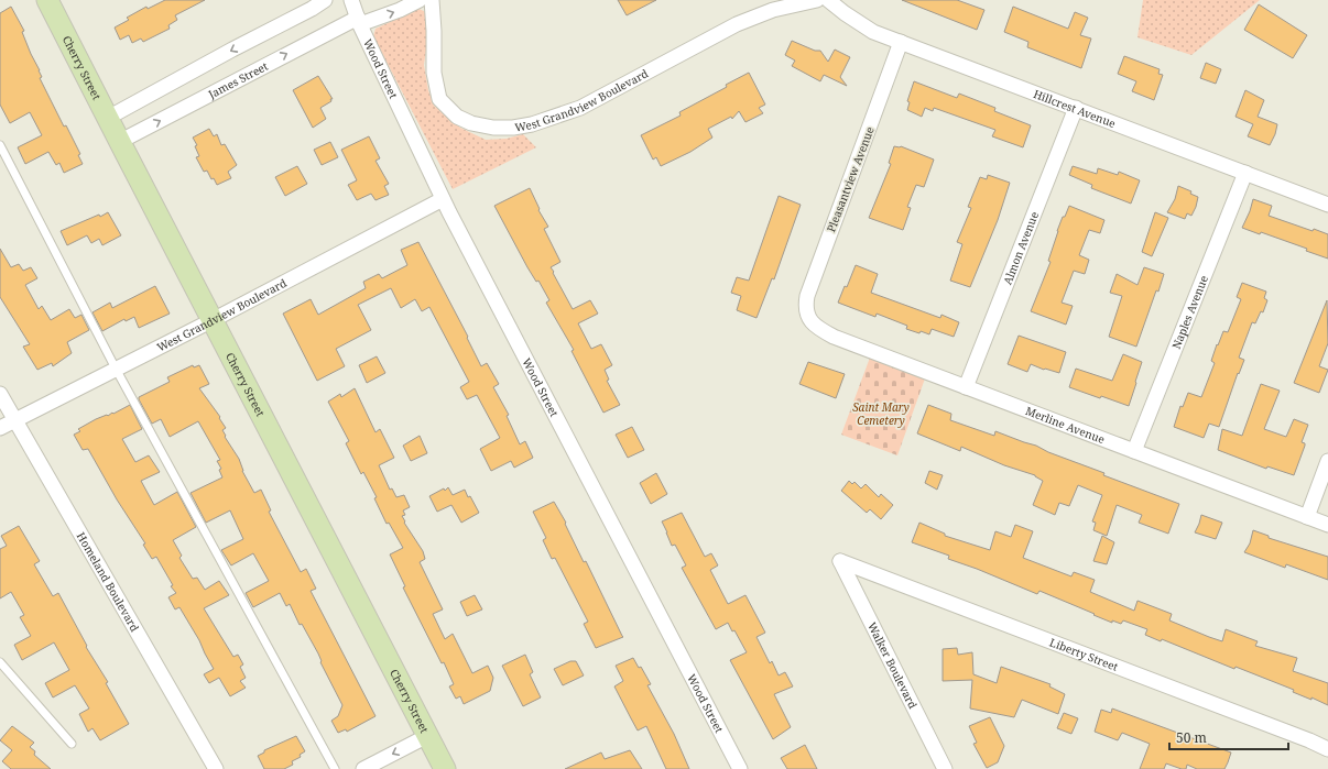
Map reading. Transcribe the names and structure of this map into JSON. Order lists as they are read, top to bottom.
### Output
{
  "streets": {
    "street": [
      "Cherry Street",
      "Wood Street",
      "James Street",
      "West Grandview Boulevard",
      "Hillcrest Avenue",
      "Pleasantview Avenue",
      "Almon Avenue",
      "Naples Avenue",
      "Merline Avenue",
      "Homeland Boulevard",
      "Liberty Street",
      "Walker Boulevard"
    ]
  },
  "crossings": [
    ["Cherry Street", "James Street"],
    ["Cherry Street", "West Grandview Boulevard"],
    ["Wood Street", "James Street"],
    ["Wood Street", "West Grandview Boulevard"],
    ["West Grandview Boulevard", "Homeland Boulevard"],
    ["Hillcrest Avenue", "Pleasantview Avenue"],
    ["Hillcrest Avenue", "Almon Avenue"],
    ["Hillcrest Avenue", "Naples Avenue"],
    ["Pleasantview Avenue", "Merline Avenue"],
    ["Almon Avenue", "Merline Avenue"],
    ["Naples Avenue", "Merline Avenue"],
    ["Liberty Street", "Walker Boulevard"]
  ],
  "parks": ["Saint Mary Cemetery"],
  "scale_bar": "50 m"
}
